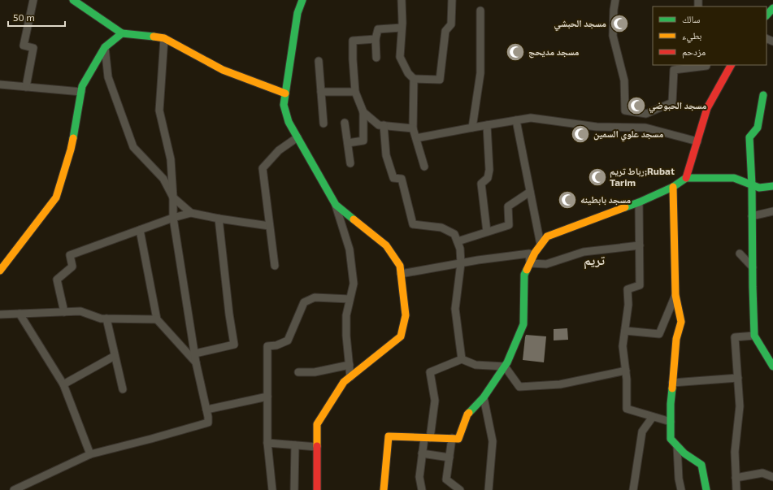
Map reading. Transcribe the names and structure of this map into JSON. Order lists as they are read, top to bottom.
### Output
{
  "districts": ["تريم"],
  "places": {
    "mosque": [
      "مسجد الحبشي",
      "مسجد مديحج",
      "مسجد الحبوضي",
      "مسجد علوي السمين",
      "رباط تريم;Rubat Tarim",
      "مسجد بابطينه"
    ]
  },
  "legend": ["سالك", "بطيء", "مزدحم"],
  "scale_bar": "50 m"
}
